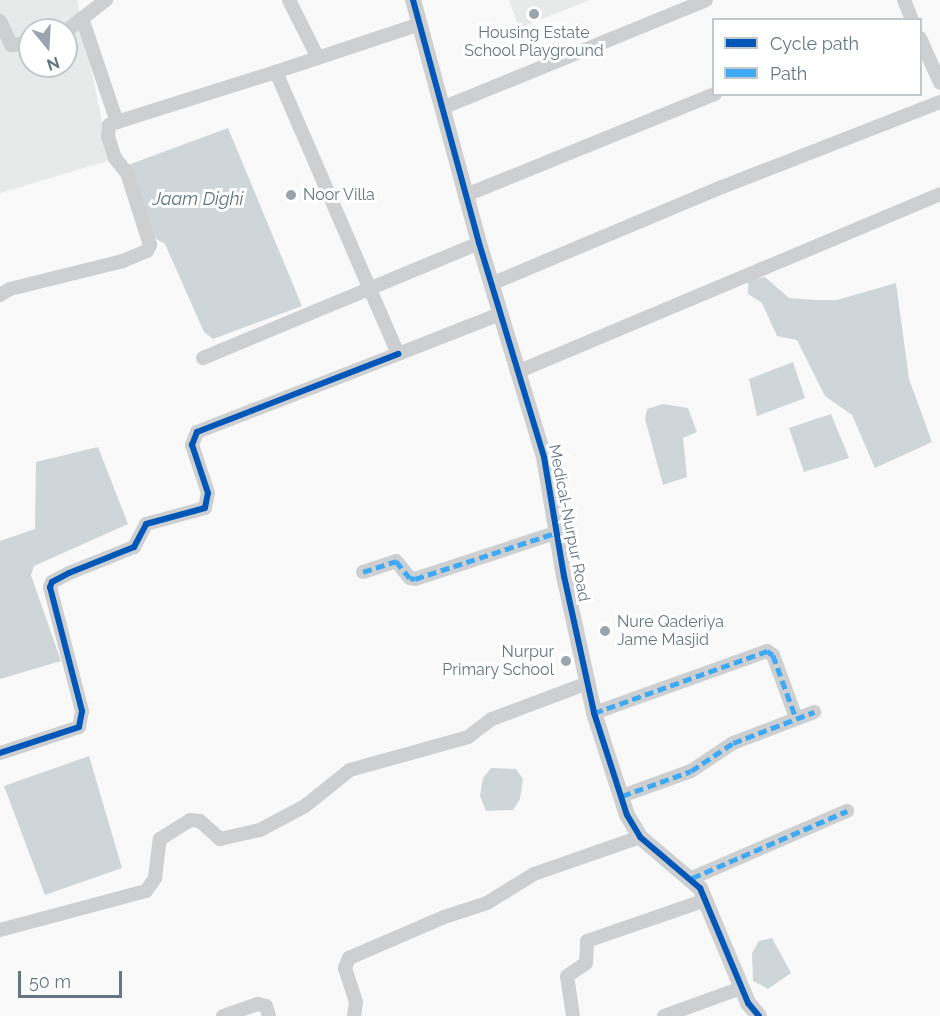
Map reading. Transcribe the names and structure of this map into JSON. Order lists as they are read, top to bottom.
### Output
{
  "streets": {
    "street": ["Medical-Nurpur Road"]
  },
  "water": ["Jaam Dighi"],
  "places": [
    "Housing Estate School Playground",
    "Noor Villa",
    "Nure Qaderiya Jame Masjid",
    "Nurpur Primary School"
  ],
  "legend": ["Cycle path", "Path"],
  "scale_bar": "50 m",
  "north": "bottom"
}
